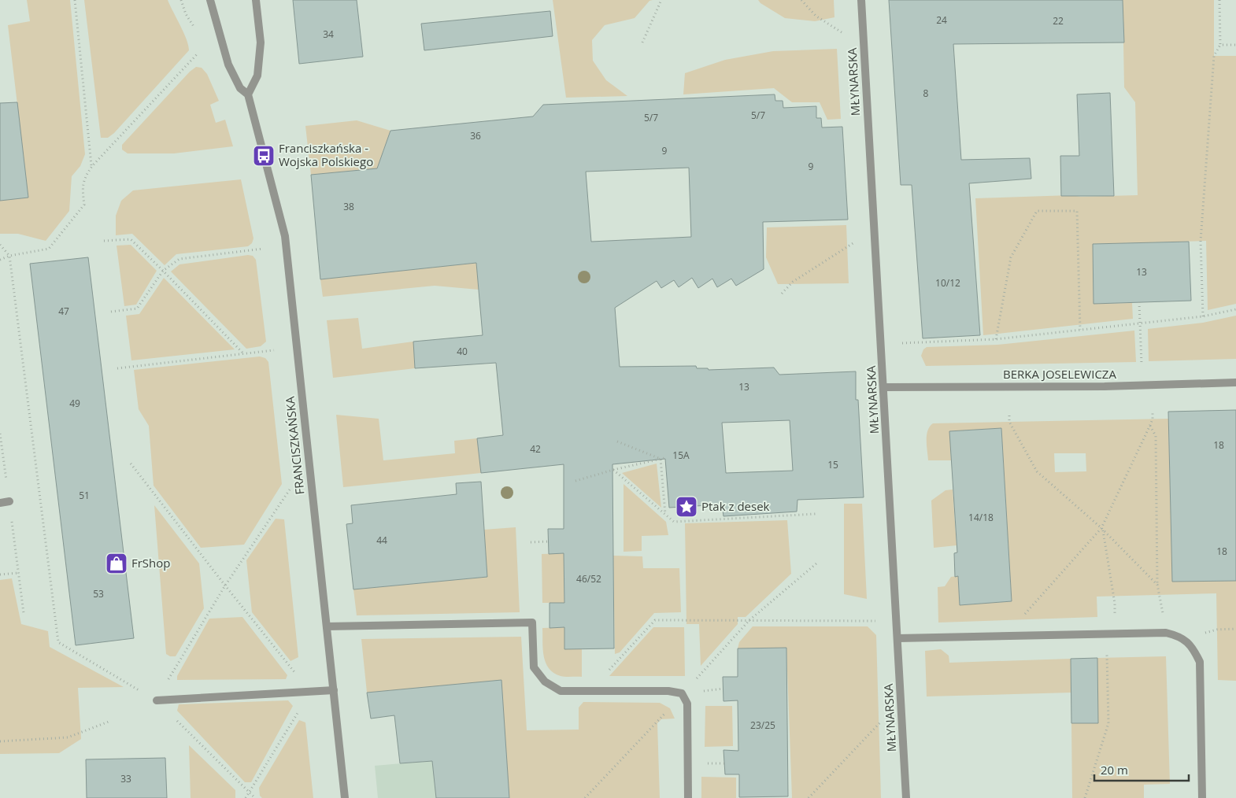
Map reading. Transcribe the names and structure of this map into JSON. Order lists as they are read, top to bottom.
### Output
{
  "streets": {
    "street": ["MŁYNARSKA", "BERKA JOSELEWICZA", "FRANCISZKAŃSKA"]
  },
  "crossings": [
    ["MŁYNARSKA", "BERKA JOSELEWICZA"]
  ],
  "places": {
    "bus stop": ["Franciszkańska - Wojska Polskiego"],
    "place": ["Ptak z desek"],
    "shop": ["FrShop"]
  },
  "house_numbers": [
    "24",
    "22",
    "34",
    "8",
    "5/7",
    "5/7",
    "36",
    "9",
    "9",
    "38",
    "13",
    "10/12",
    "47",
    "40",
    "13",
    "49",
    "18",
    "42",
    "15A",
    "15",
    "51",
    "14/18",
    "44",
    "18",
    "46/52",
    "53",
    "23/25",
    "33"
  ],
  "scale_bar": "20 m"
}
